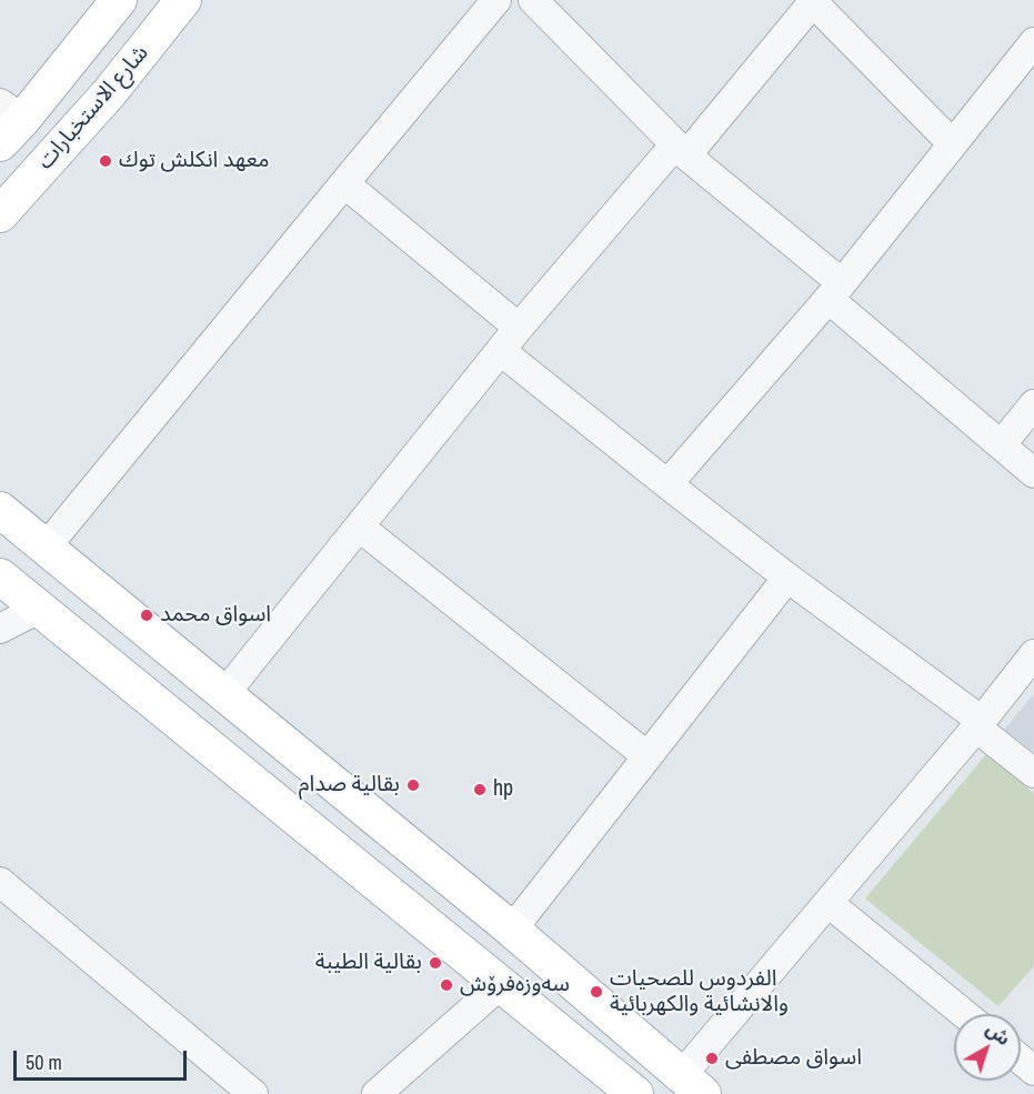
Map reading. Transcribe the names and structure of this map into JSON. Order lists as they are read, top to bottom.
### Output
{
  "streets": {
    "main road": ["شارع الاستخبارات"]
  },
  "places": [
    "معهد انكلش توك",
    "اسواق محمد",
    "بقالية صدام",
    "hp",
    "بقالية الطيبة",
    "سەوزەفرۆش",
    "الفردوس للصحيات والانشائية والكهربائية",
    "اسواق مصطفى"
  ],
  "scale_bar": "50 m",
  "north": "top right"
}
